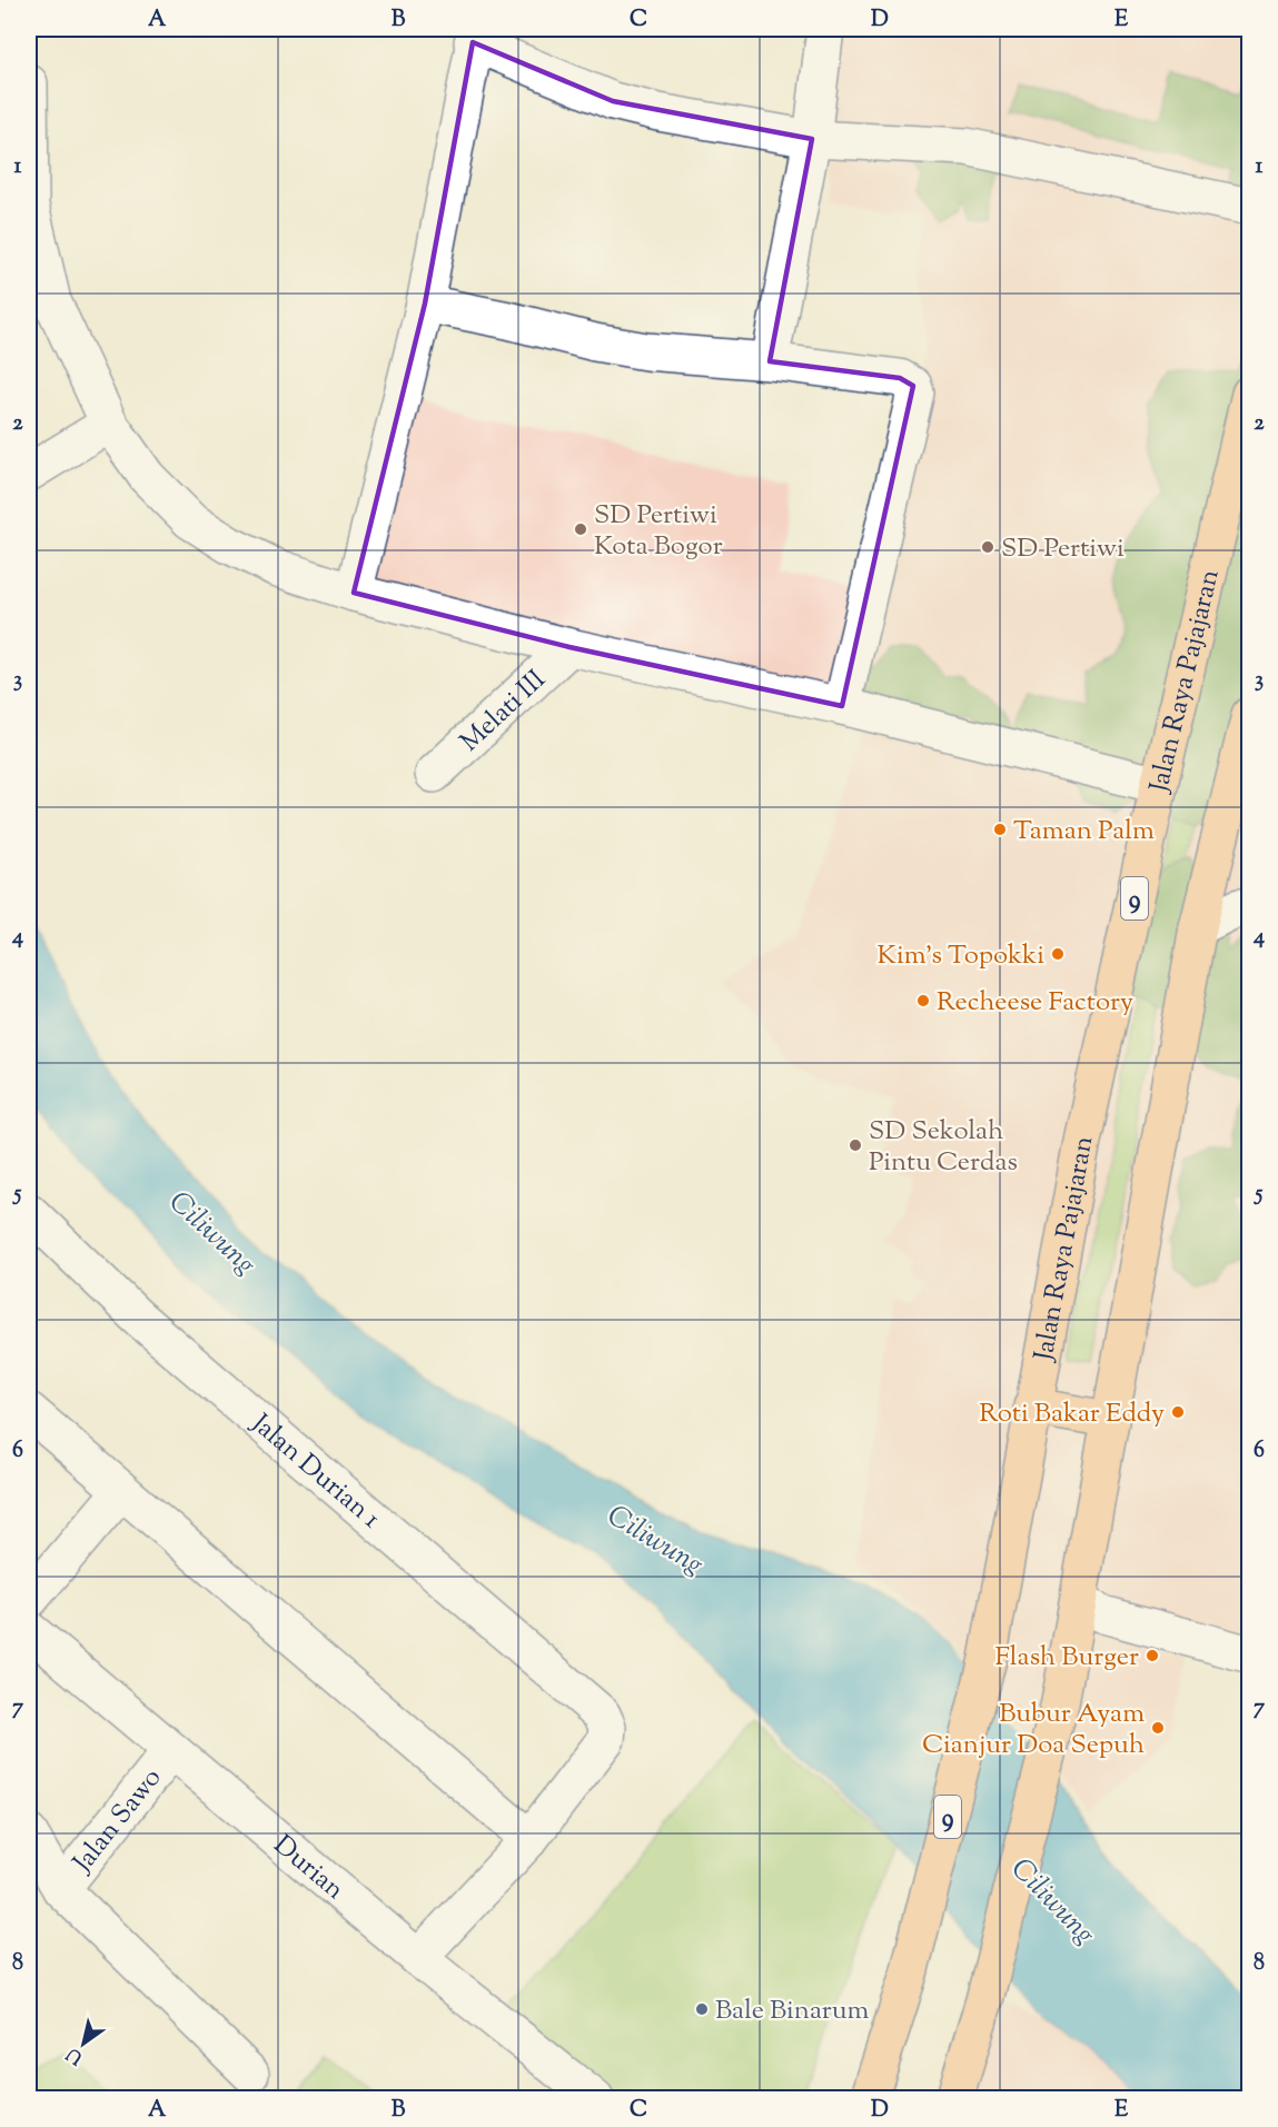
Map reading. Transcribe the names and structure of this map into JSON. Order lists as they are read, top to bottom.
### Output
{
  "streets": {
    "highway": ["Jalan Raya Pajajaran", "9"],
    "street": [
      "Melati III",
      "Jalan Durian 1",
      "Jalan Sawo",
      "Durian"
    ]
  },
  "crossings": [
    ["Jalan Sawo", "Durian"]
  ],
  "water": ["Ciliwung"],
  "places": [
    "SD Pertiwi Kota Bogor",
    "SD Pertiwi",
    "Taman Palm",
    "Kim's Topokki",
    "Recheese Factory",
    "SD Sekolah Pintu Cerdas",
    "Roti Bakar Eddy",
    "Flash Burger",
    "Bubur Ayam Cianjur Doa Sepuh",
    "Bale Binarum"
  ],
  "north": "bottom left",
  "grid": {
    "columns": [
      "A",
      "B",
      "C",
      "D",
      "E"
    ],
    "rows": [
      "1",
      "2",
      "3",
      "4",
      "5",
      "6",
      "7",
      "8"
    ]
  }
}
